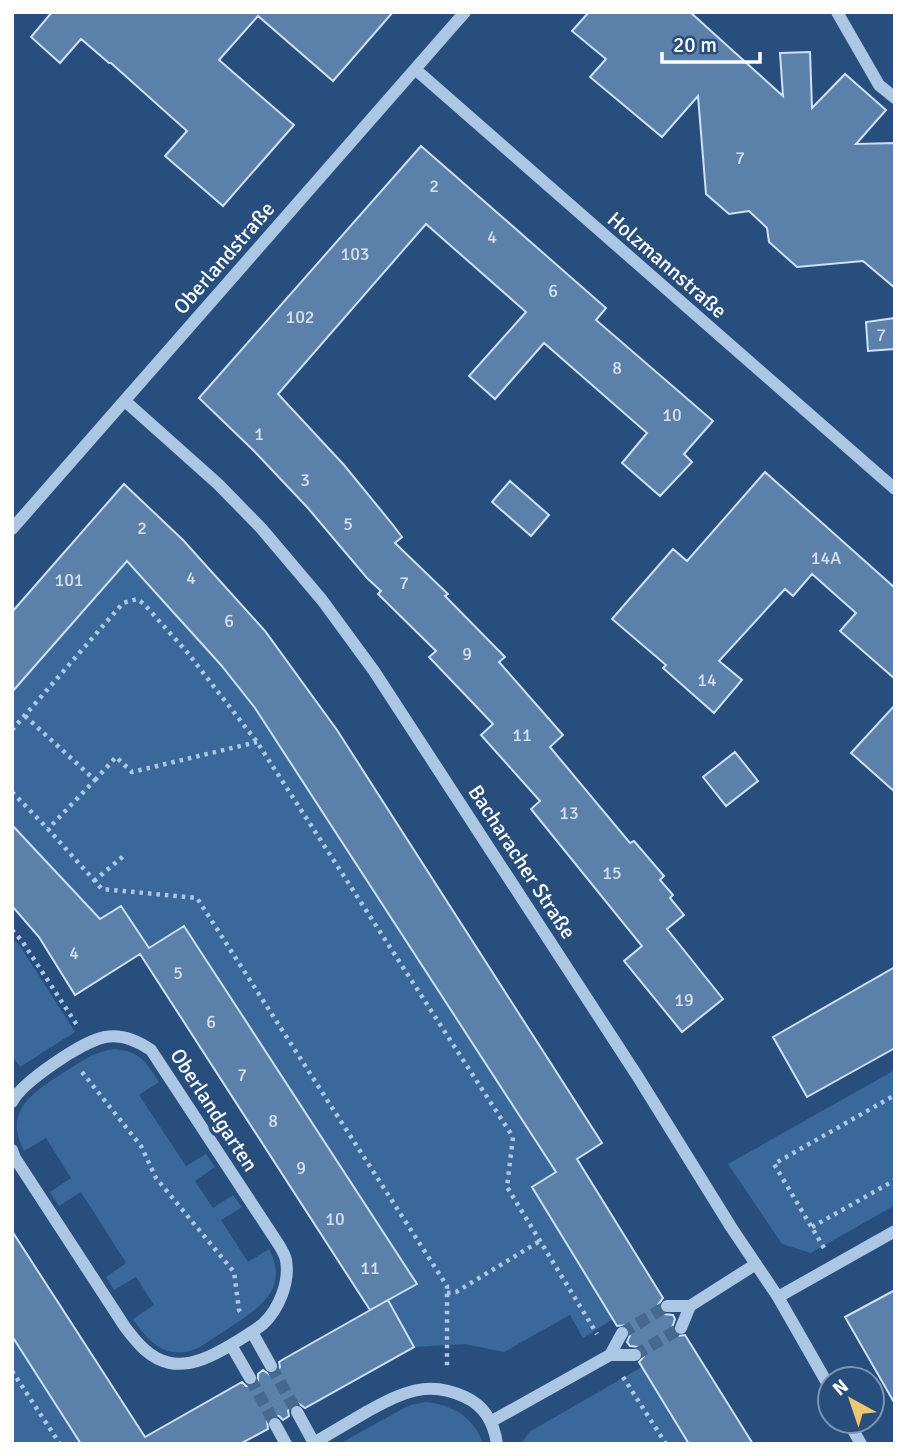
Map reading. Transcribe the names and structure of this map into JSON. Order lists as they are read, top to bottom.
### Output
{
  "streets": {
    "street": [
      "Oberlandstraße",
      "Holzmannstraße",
      "Bacharacher Straße",
      "Oberlandgarten"
    ]
  },
  "crossings": [
    ["Oberlandstraße", "Holzmannstraße"],
    ["Oberlandstraße", "Bacharacher Straße"]
  ],
  "house_numbers": [
    "7",
    "2",
    "4",
    "103",
    "6",
    "102",
    "7",
    "8",
    "10",
    "1",
    "3",
    "5",
    "2",
    "14A",
    "4",
    "101",
    "7",
    "6",
    "9",
    "14",
    "11",
    "13",
    "15",
    "4",
    "5",
    "19",
    "6",
    "7",
    "8",
    "9",
    "10",
    "11"
  ],
  "scale_bar": "20 m",
  "north": "top left"
}
